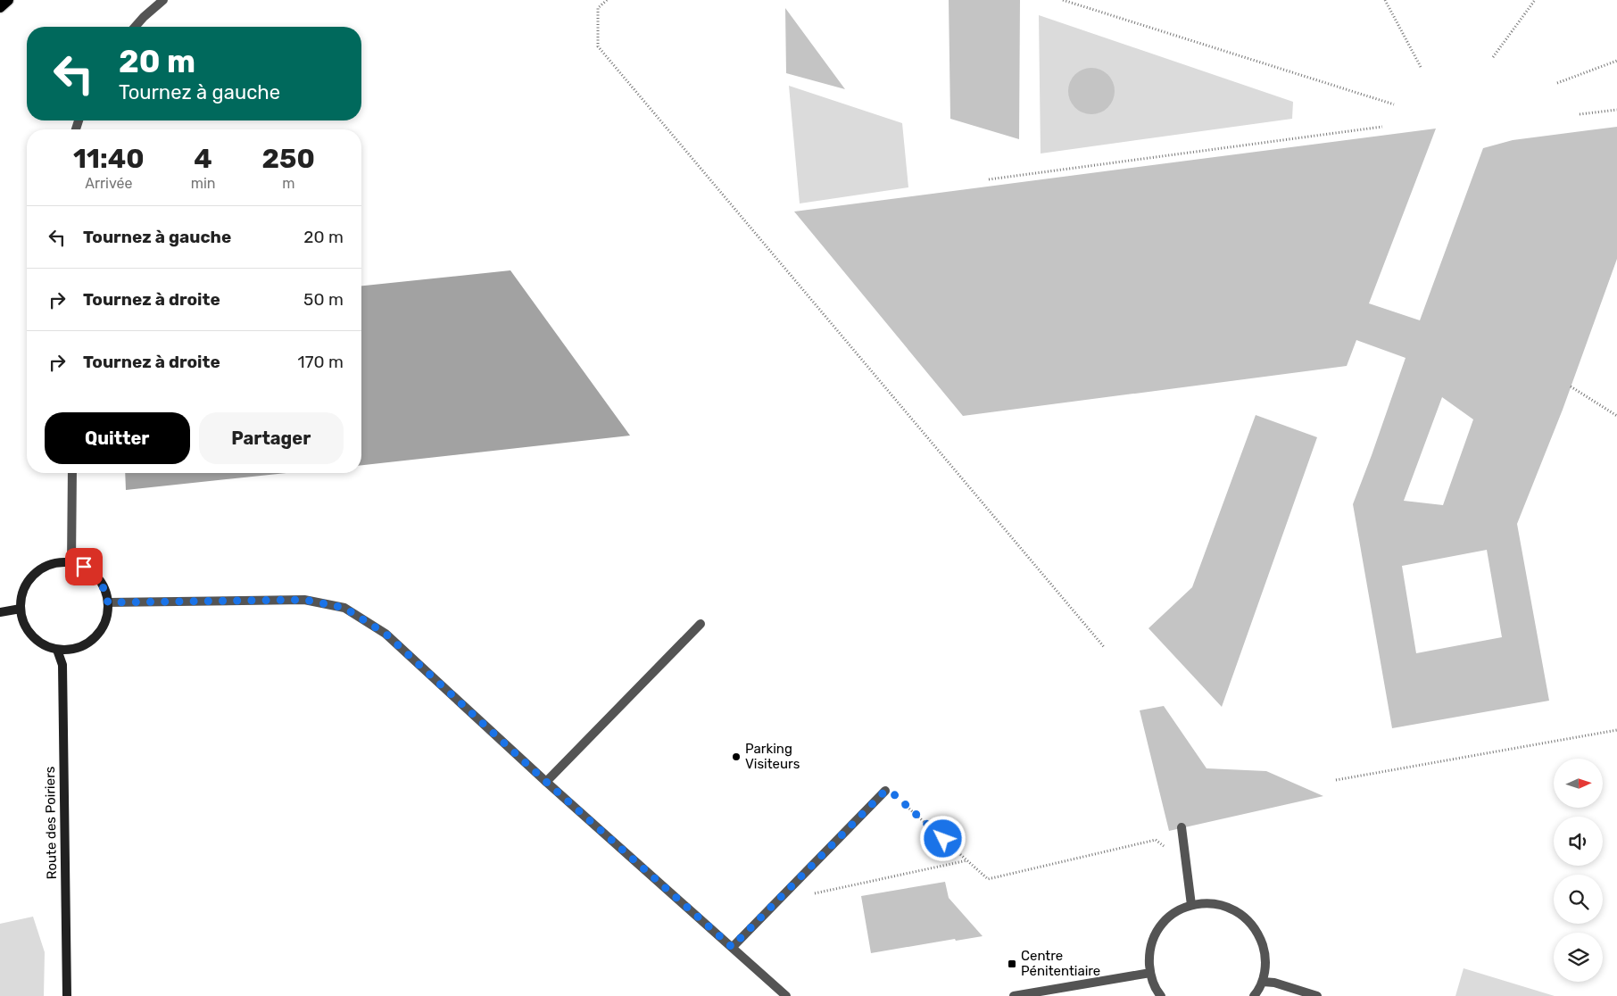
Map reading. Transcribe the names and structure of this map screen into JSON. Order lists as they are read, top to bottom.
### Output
{
  "streets": {
    "street": ["Route des Poiriers"]
  },
  "places": {
    "other": ["Parking Visiteurs"],
    "transit": ["Centre Pénitentiaire"]
  },
  "north": "right",
  "page": {
    "turn": ["20 m", "Tournez à gauche"],
    "eta": [
      "11:40",
      "Arrivée",
      "4",
      "min",
      "250",
      "m"
    ],
    "list": [
      {
        "name": "Tournez à gauche",
        "value": "20 m"
      },
      {
        "name": "Tournez à droite",
        "value": "50 m"
      },
      {
        "name": "Tournez à droite",
        "value": "170 m"
      }
    ],
    "buttons": ["Quitter", "Partager"]
  }
}
